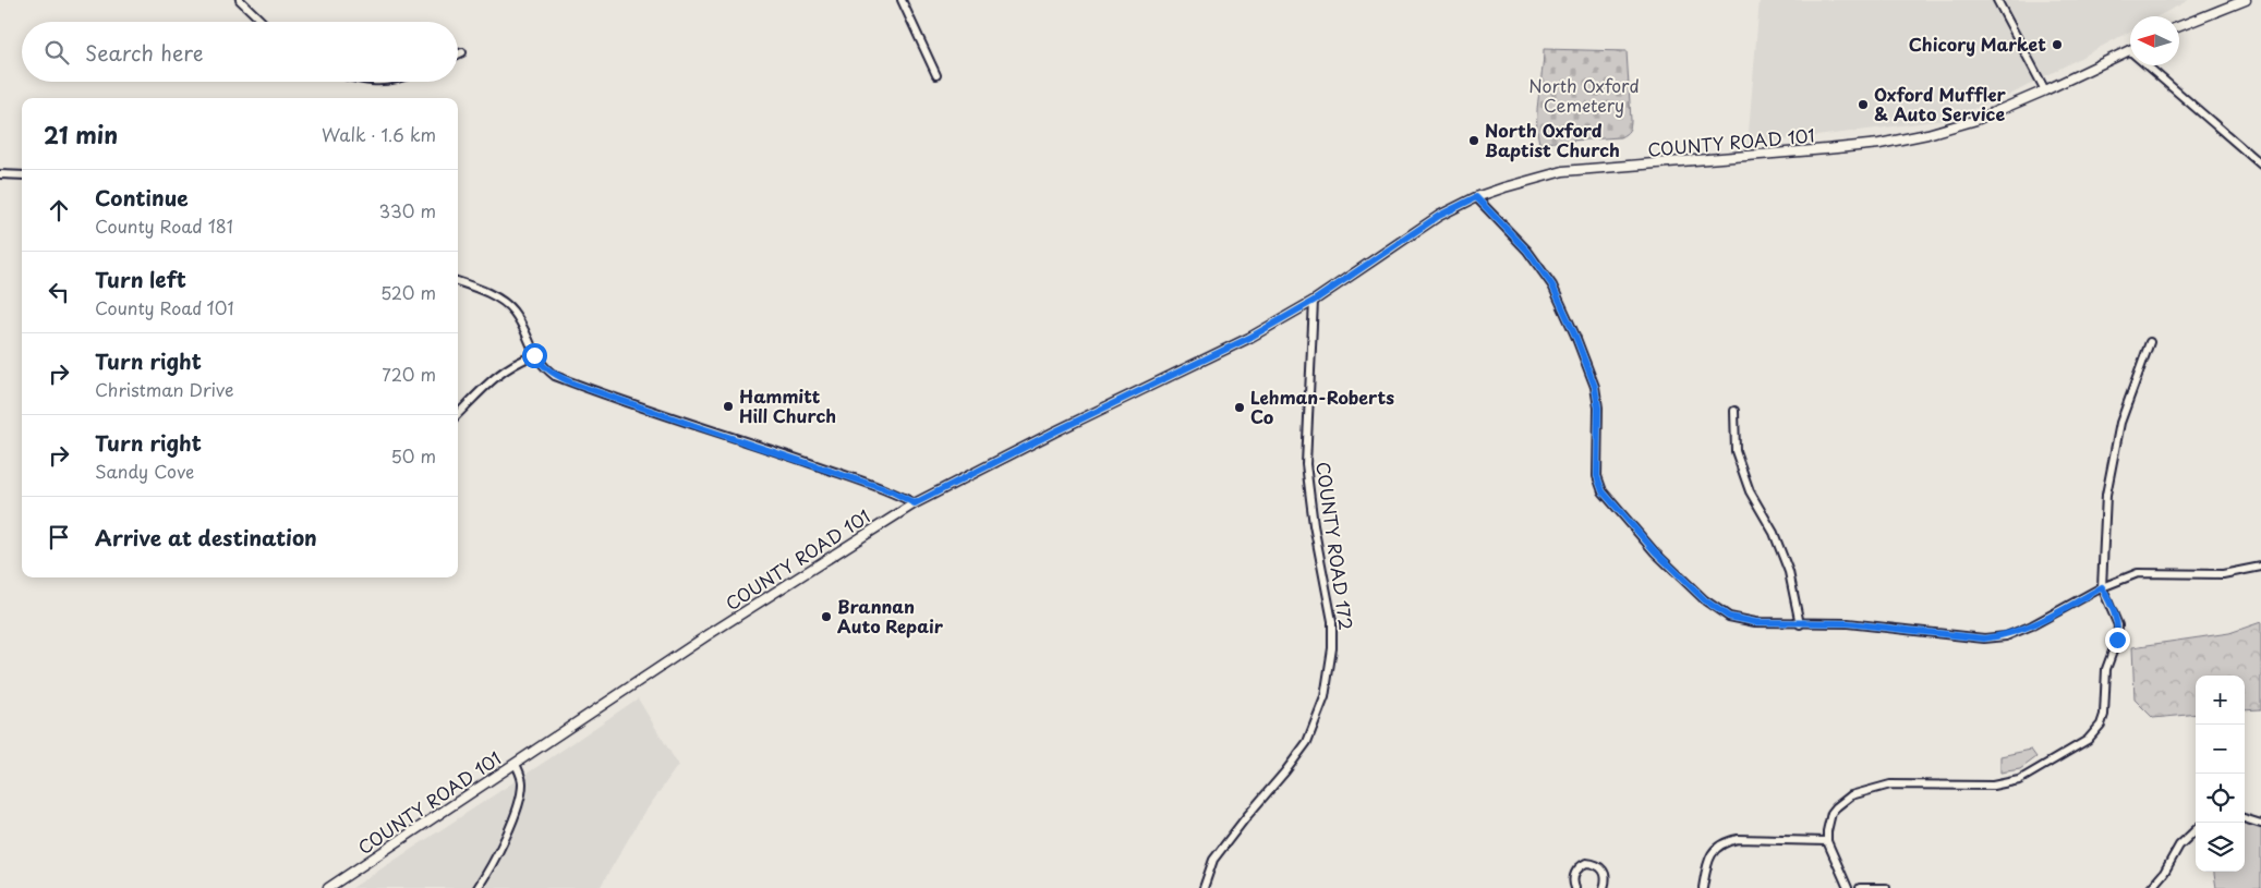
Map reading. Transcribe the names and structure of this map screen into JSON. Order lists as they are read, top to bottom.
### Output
{
  "streets": {
    "street": ["COUNTY ROAD 101", "COUNTY ROAD 172"]
  },
  "crossings": [
    ["COUNTY ROAD 101", "COUNTY ROAD 172"]
  ],
  "parks": ["North Oxford Cemetery"],
  "places": [
    "Chicory Market",
    "Oxford Muffler & Auto Service",
    "North Oxford Baptist Church",
    "Hammitt Hill Church",
    "Lehman-Roberts Co",
    "Brannan Auto Repair"
  ],
  "north": "left",
  "page": {
    "search": "Search here",
    "heading": ["21 min", "Walk · 1.6 km"],
    "list": [
      ["Continue", "County Road 181", "330 m"],
      ["Turn left", "County Road 101", "520 m"],
      ["Turn right", "Christman Drive", "720 m"],
      ["Turn right", "Sandy Cove", "50 m"],
      "Arrive at destination"
    ],
    "map_buttons": ["+", "−"]
  }
}
